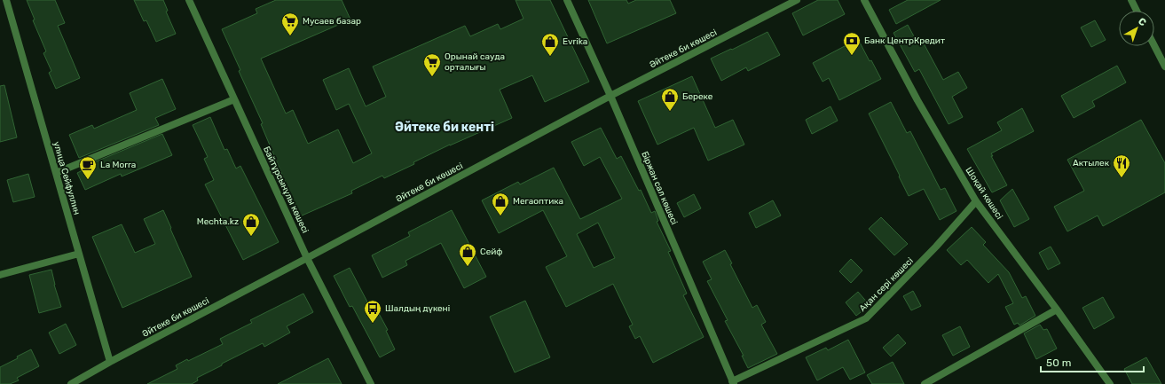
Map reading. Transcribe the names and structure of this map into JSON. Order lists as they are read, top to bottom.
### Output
{
  "streets": {
    "street": [
      "Әйтеке би көшесі",
      "улица Сейфуллин",
      "Біржан сал көшесі",
      "Байтұрсынұлы көшесі",
      "Шоқай көшесі",
      "Ақан сері көшесі"
    ]
  },
  "crossings": [
    ["Әйтеке би көшесі", "улица Сейфуллин"],
    ["Әйтеке би көшесі", "Біржан сал көшесі"],
    ["Әйтеке би көшесі", "Байтұрсынұлы көшесі"],
    ["Біржан сал көшесі", "Ақан сері көшесі"],
    ["Шоқай көшесі", "Ақан сері көшесі"]
  ],
  "districts": ["Әйтеке би кенті"],
  "places": {
    "supermarket": ["Мусаев базар", "Орынай сауда орталығы"],
    "bank": ["Банк ЦентрКредит"],
    "shop": [
      "Evrika",
      "Береке",
      "Мегаоптика",
      "Mechta.kz",
      "Сейф"
    ],
    "restaurant": ["Актылек"],
    "cafe": ["La Morra"],
    "bus stop": ["Шалдың дүкені"]
  },
  "scale_bar": "50 m",
  "north": "top right"
}
